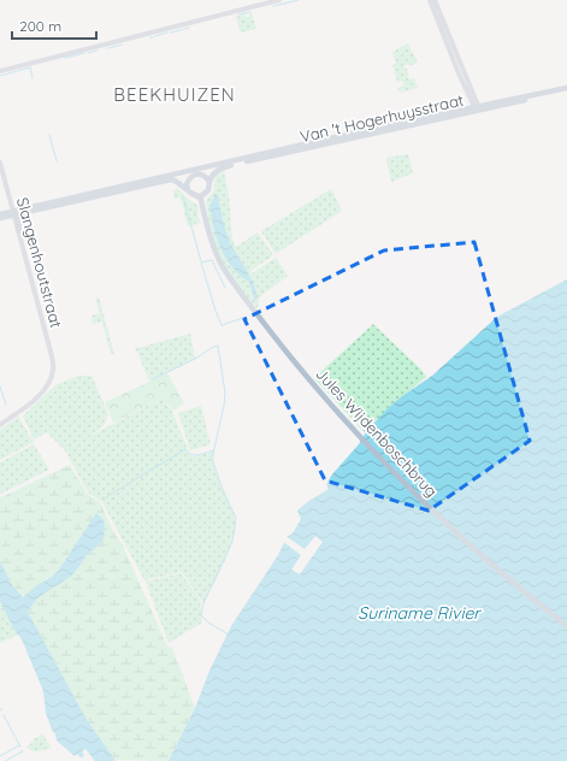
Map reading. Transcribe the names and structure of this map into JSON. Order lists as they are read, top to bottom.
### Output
{
  "streets": {
    "main road": ["Van 't Hogerhuysstraat", "Jules Wijdenboschbrug"],
    "street": ["Slangenhoutstraat"]
  },
  "crossings": [
    ["Van 't Hogerhuysstraat", "Slangenhoutstraat"],
    ["Van 't Hogerhuysstraat", "Jules Wijdenboschbrug"]
  ],
  "districts": ["BEEKHUIZEN"],
  "water": ["Suriname Rivier"],
  "scale_bar": "200 m"
}
